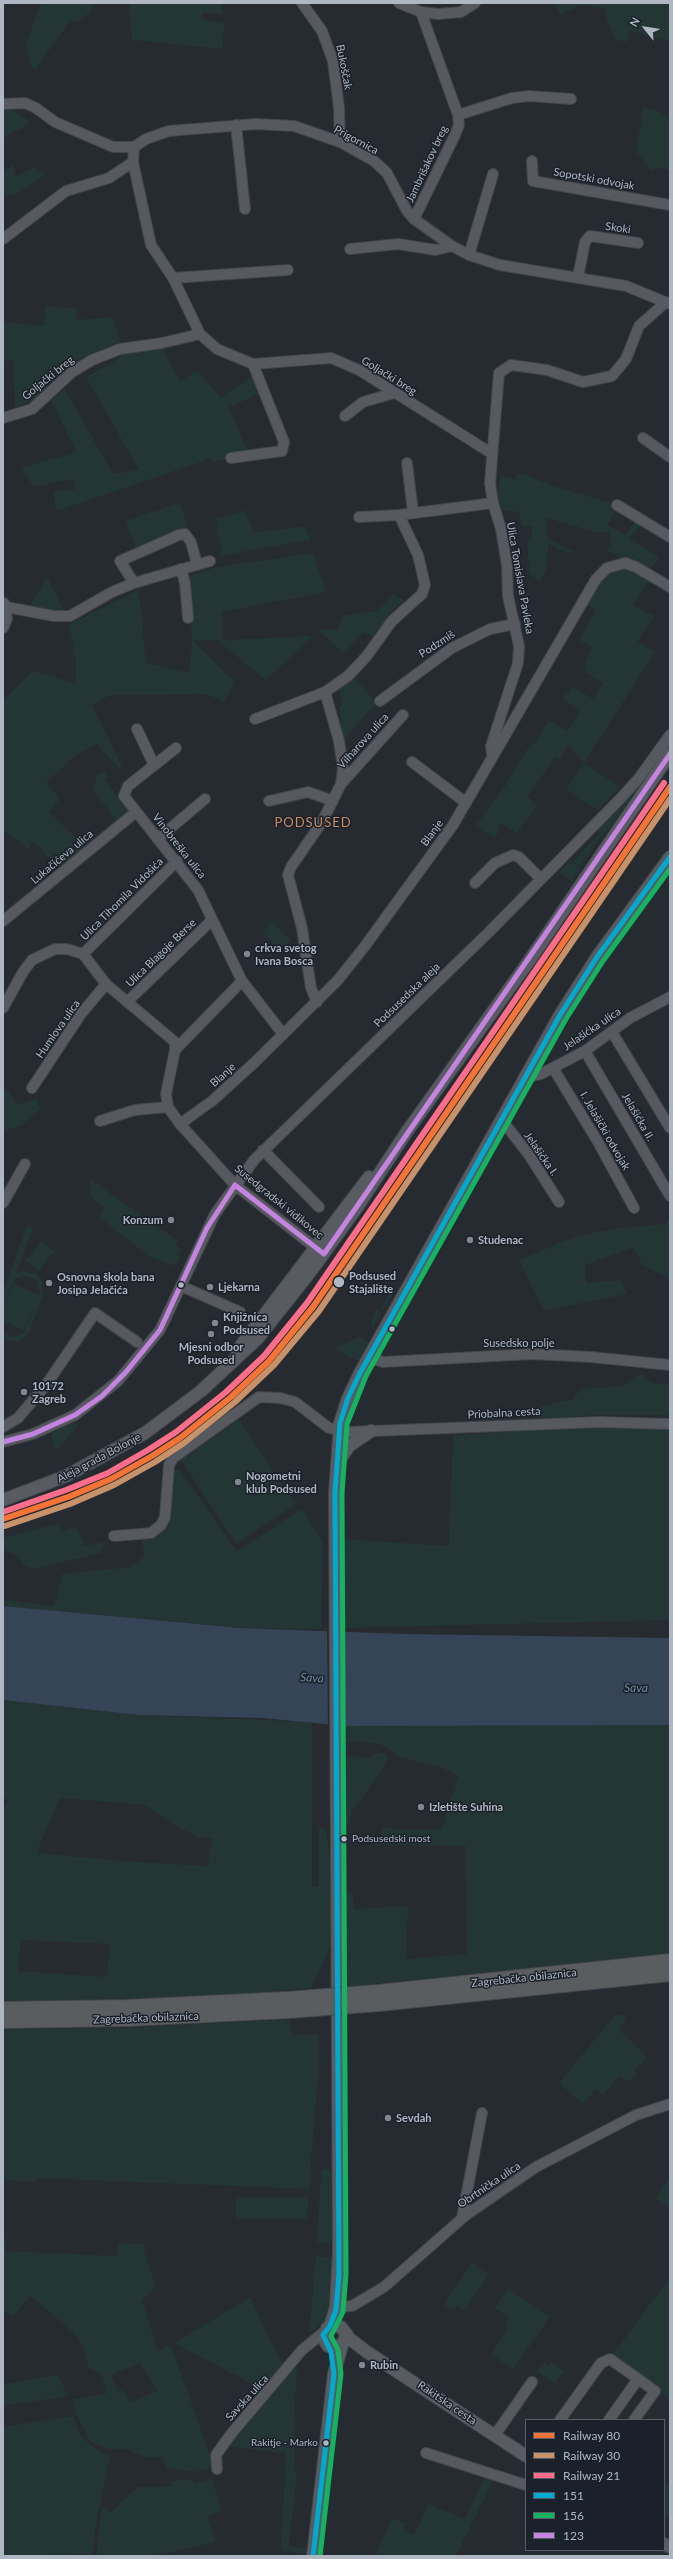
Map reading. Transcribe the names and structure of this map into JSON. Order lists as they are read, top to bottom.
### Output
{
  "streets": {
    "highway": ["Zagrebačka obilaznica"],
    "main road": ["Aleja grada Bolonje", "Rakitska cesta"],
    "street": [
      "Bukoščak",
      "Prigornica",
      "Jambrišakov breg",
      "Sopotski odvojak",
      "Skoki",
      "Goljački breg",
      "Ulica Tomislava Pavleka",
      "Podzmiš",
      "Vilharova ulica",
      "Blanje",
      "Vinobreška ulica",
      "Lukačićeva ulica",
      "Ulica Tihomila Vidošića",
      "Ulica Blagoje Berse",
      "Podsusedska aleja",
      "Humlova ulica",
      "Jelašićka ulica",
      "Jelašićka II.",
      "I. Jelašički odvojak",
      "Jelašićka I.",
      "Susedgradski vidikovec",
      "Susedsko polje",
      "Priobalna cesta",
      "Obrtnička ulica",
      "Savska ulica"
    ]
  },
  "crossings": [
    ["Bukoščak", "Prigornica"],
    ["Prigornica", "Jambrišakov breg"],
    ["Prigornica", "Skoki"],
    ["Prigornica", "Goljački breg"],
    ["Prigornica", "Ulica Tomislava Pavleka"],
    ["Goljački breg", "Ulica Tomislava Pavleka"],
    ["Ulica Tomislava Pavleka", "Podzmiš"],
    ["Ulica Tomislava Pavleka", "Blanje"],
    ["Blanje", "Vinobreška ulica"],
    ["Blanje", "Susedgradski vidikovec"],
    ["Vinobreška ulica", "Lukačićeva ulica"],
    ["Vinobreška ulica", "Ulica Tihomila Vidošića"],
    ["Vinobreška ulica", "Ulica Blagoje Berse"],
    ["Podsusedska aleja", "Susedgradski vidikovec"],
    ["Jelašićka ulica", "Jelašićka II."],
    ["Jelašićka ulica", "I. Jelašički odvojak"],
    ["Susedgradski vidikovec", "Aleja grada Bolonje"],
    ["Savska ulica", "Rakitska cesta"]
  ],
  "districts": ["PODSUSED"],
  "water": ["Sava"],
  "places": [
    "crkva svetog Ivana Bosca",
    "Konzum",
    "Studenac",
    "Podsused Stajalište",
    "Osnovna škola bana Josipa Jelačića",
    "Ljekarna",
    "Knjižnica Podsused",
    "Mjesni odbor Podsused",
    "10172 Zagreb",
    "Nogometni klub Podsused",
    "Izletište Suhina",
    "Podsusedski most",
    "Sevdah",
    "Rubin",
    "Rakitje - Marko"
  ],
  "lines": [
    "transit line 123",
    "rail line 21",
    "rail line 80",
    "rail line 30",
    "transit line 151",
    "transit line 156"
  ],
  "legend": [
    "Railway 80",
    "Railway 30",
    "Railway 21",
    "151",
    "156",
    "123"
  ],
  "north": "top left"
}
